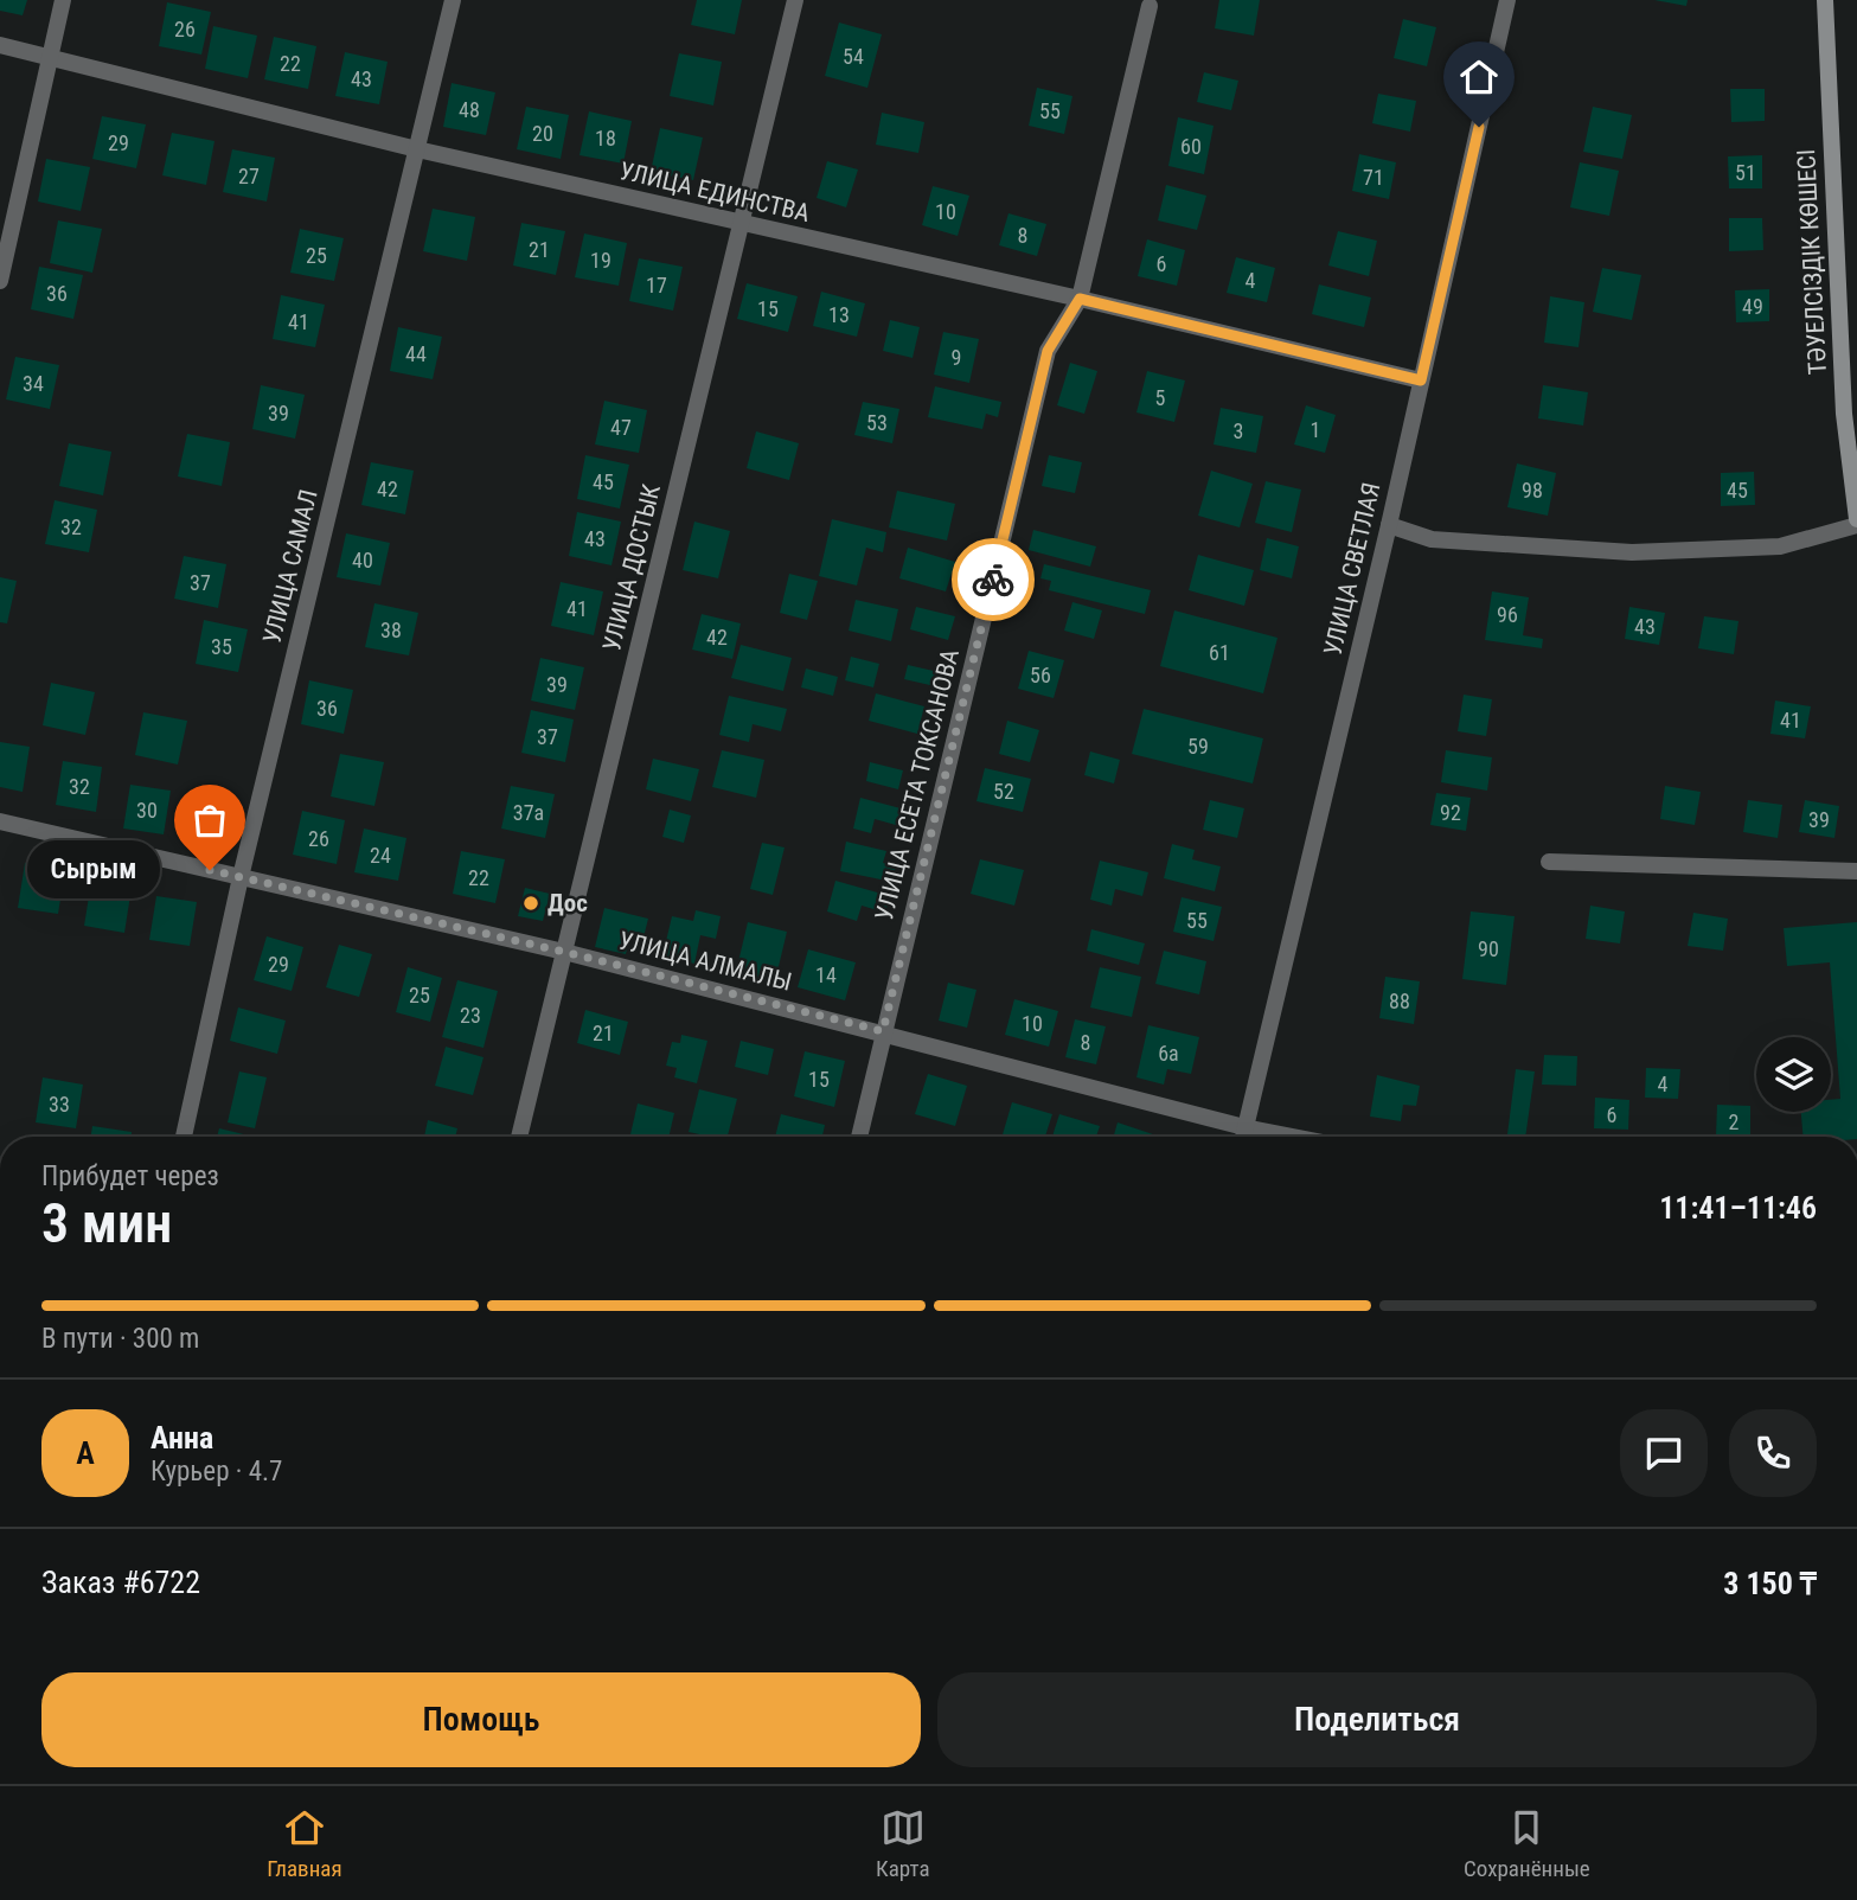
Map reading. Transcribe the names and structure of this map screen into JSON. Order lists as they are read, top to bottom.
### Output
{
  "streets": {
    "main road": ["ТӘУЕЛСІЗДІК КӨШЕСІ"],
    "street": [
      "УЛИЦА ЕДИНСТВА",
      "УЛИЦА САМАЛ",
      "УЛИЦА ДОСТЫК",
      "УЛИЦА СВЕТЛАЯ",
      "УЛИЦА ЕСЕТА ТОКСАНОВА",
      "УЛИЦА АЛМАЛЫ"
    ]
  },
  "crossings": [
    ["УЛИЦА ЕДИНСТВА", "УЛИЦА САМАЛ"],
    ["УЛИЦА ЕДИНСТВА", "УЛИЦА ДОСТЫК"],
    ["УЛИЦА ЕДИНСТВА", "УЛИЦА СВЕТЛАЯ"],
    ["УЛИЦА ЕДИНСТВА", "УЛИЦА ЕСЕТА ТОКСАНОВА"],
    ["УЛИЦА САМАЛ", "УЛИЦА АЛМАЛЫ"],
    ["УЛИЦА ДОСТЫК", "УЛИЦА АЛМАЛЫ"],
    ["УЛИЦА СВЕТЛАЯ", "УЛИЦА АЛМАЛЫ"],
    ["УЛИЦА ЕСЕТА ТОКСАНОВА", "УЛИЦА АЛМАЛЫ"]
  ],
  "places": ["Сырым", "Дос"],
  "house_numbers": [
    "26",
    "54",
    "22",
    "43",
    "48",
    "55",
    "20",
    "18",
    "29",
    "60",
    "51",
    "27",
    "71",
    "10",
    "8",
    "21",
    "25",
    "19",
    "6",
    "4",
    "17",
    "36",
    "49",
    "15",
    "13",
    "41",
    "44",
    "9",
    "34",
    "5",
    "39",
    "53",
    "47",
    "1",
    "3",
    "45",
    "42",
    "98",
    "45",
    "32",
    "43",
    "40",
    "37",
    "41",
    "96",
    "43",
    "38",
    "42",
    "35",
    "61",
    "56",
    "39",
    "36",
    "41",
    "37",
    "59",
    "32",
    "52",
    "30",
    "37а",
    "92",
    "39",
    "26",
    "24",
    "22",
    "55",
    "90",
    "29",
    "14",
    "25",
    "88",
    "23",
    "10",
    "21",
    "8",
    "6а",
    "15",
    "4",
    "33",
    "6",
    "2"
  ],
  "page": {
    "bubble": "Сырым",
    "heading": ["3 мин", "Прибудет через", "11:41–11:46"],
    "panel": [
      "Анна",
      "Курьер · 4.7",
      "Заказ #6722",
      "3 150 ₸"
    ],
    "bar": "В пути · 300 m",
    "round": "А",
    "buttons": ["Помощь", "Поделиться"],
    "tabs": ["Главная", "Карта", "Сохранённые"]
  }
}
